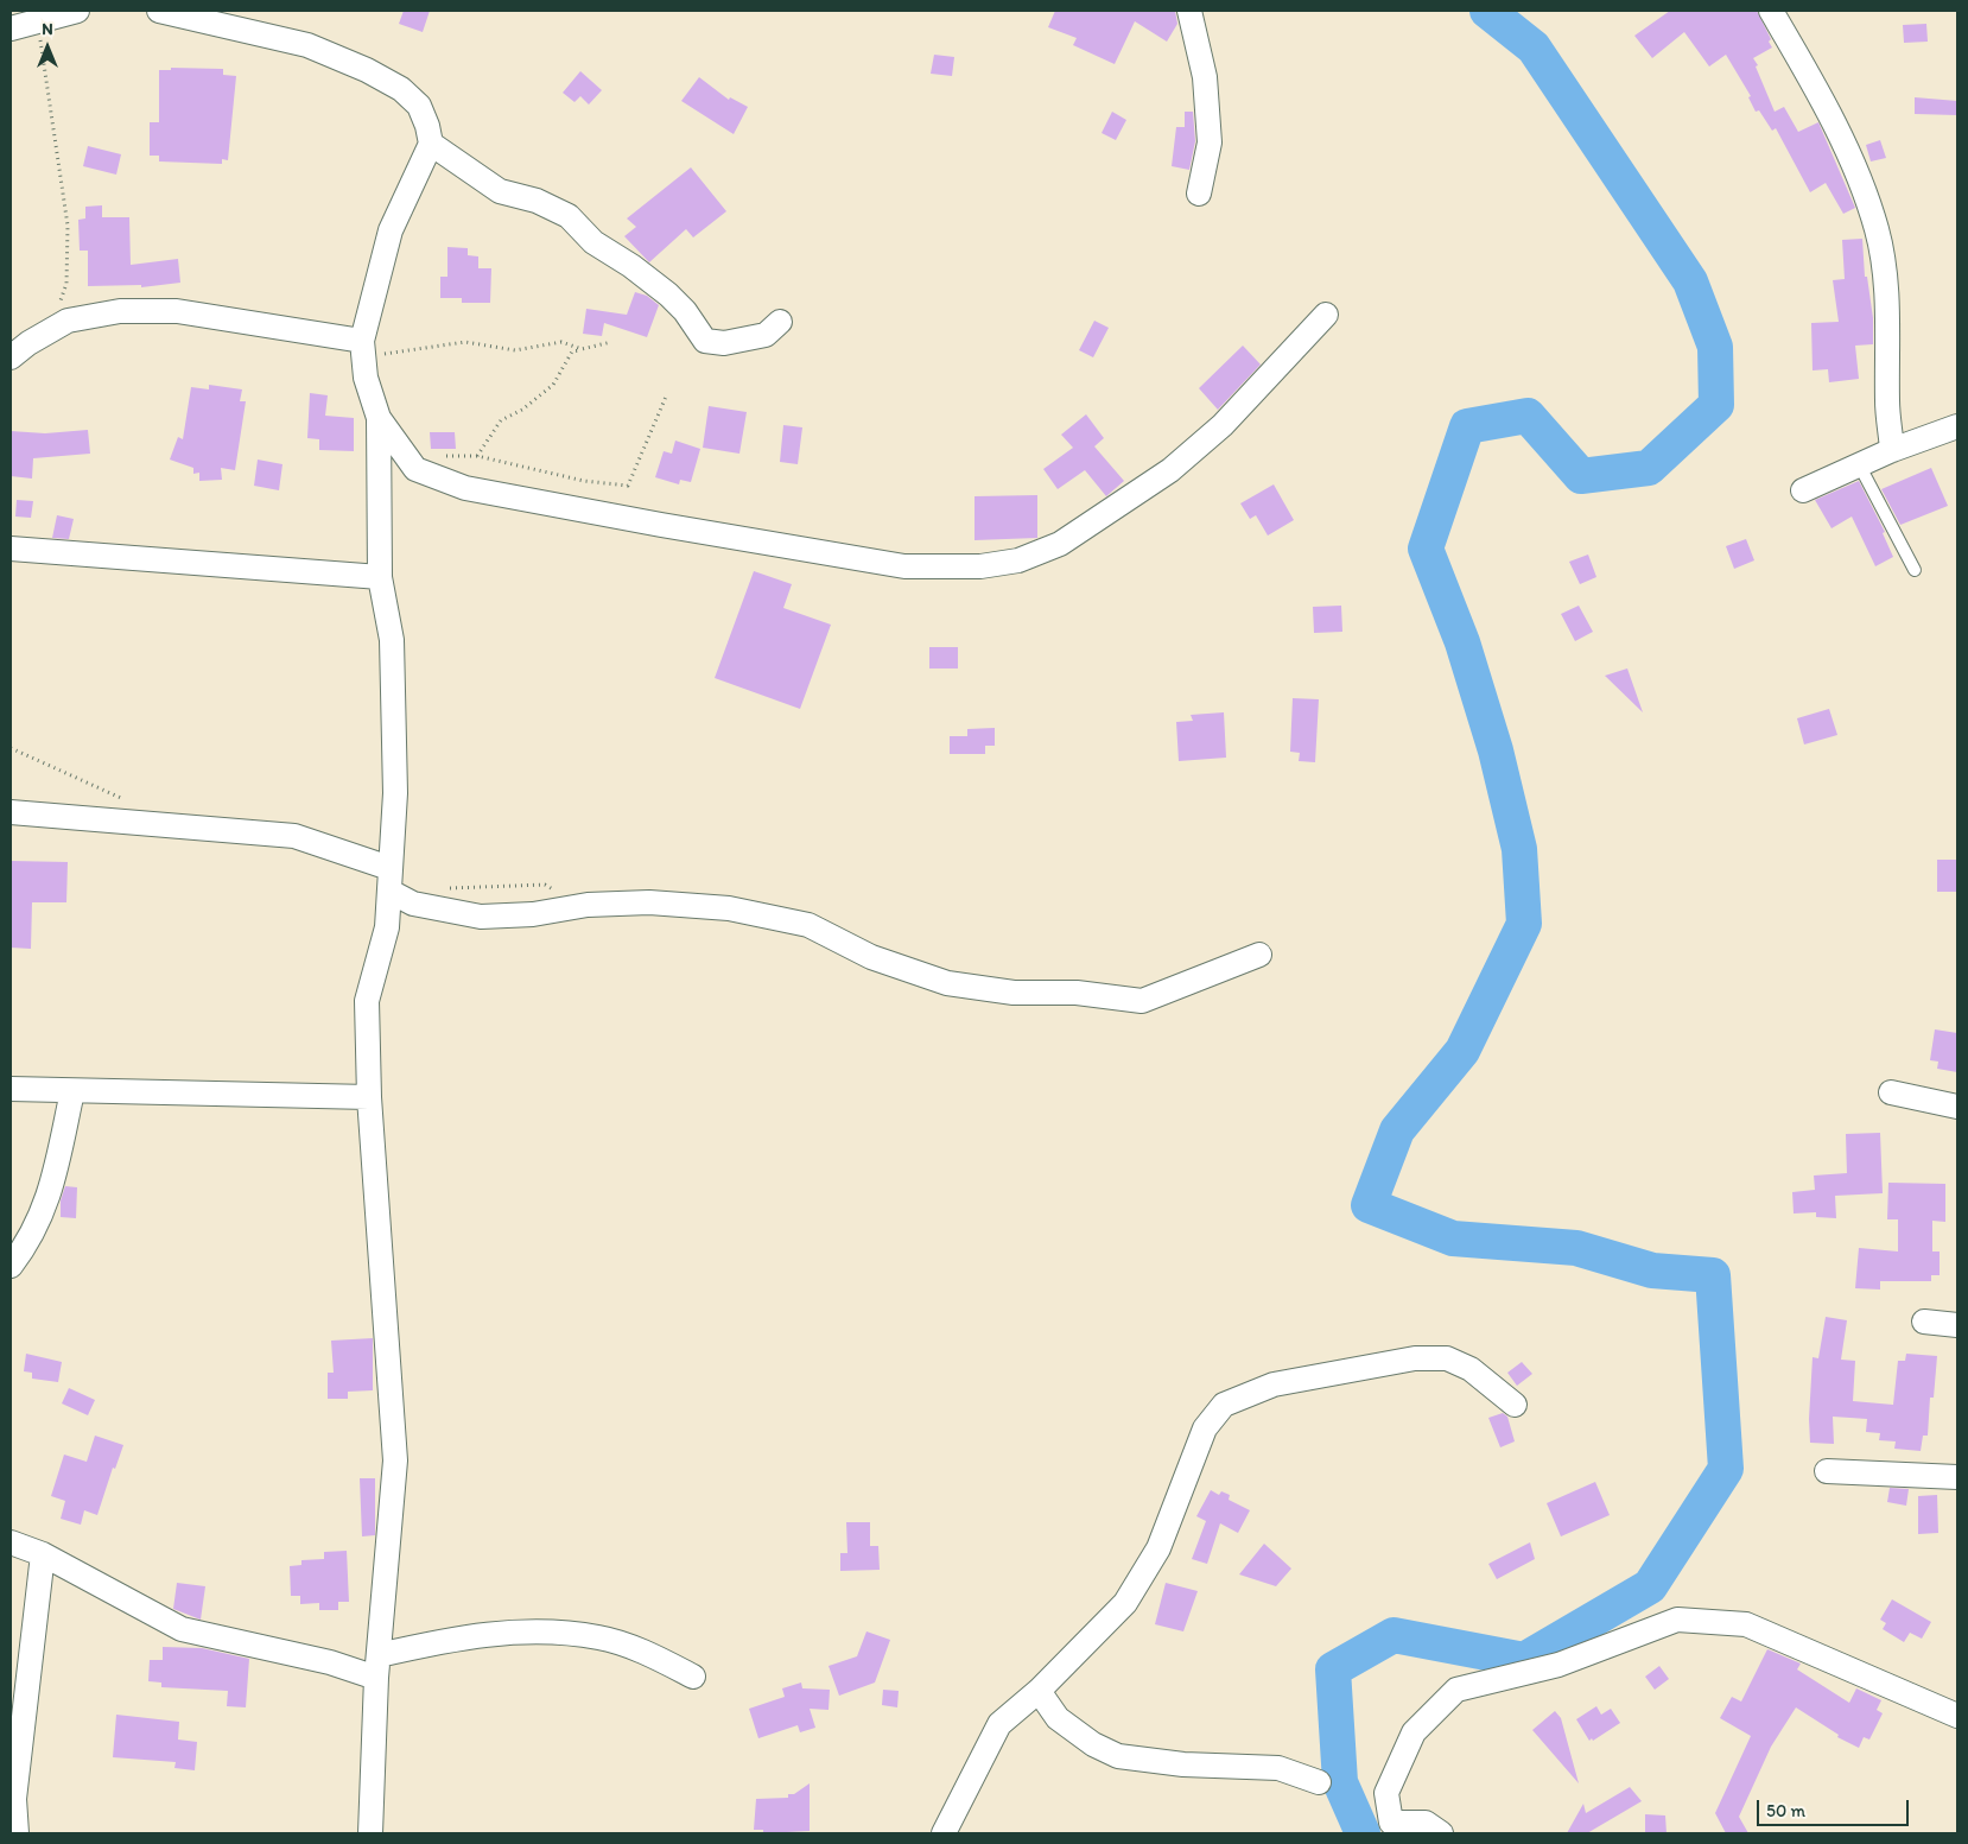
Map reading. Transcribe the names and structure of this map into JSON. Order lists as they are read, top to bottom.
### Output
{
  "scale_bar": "50 m",
  "north": "top"
}
